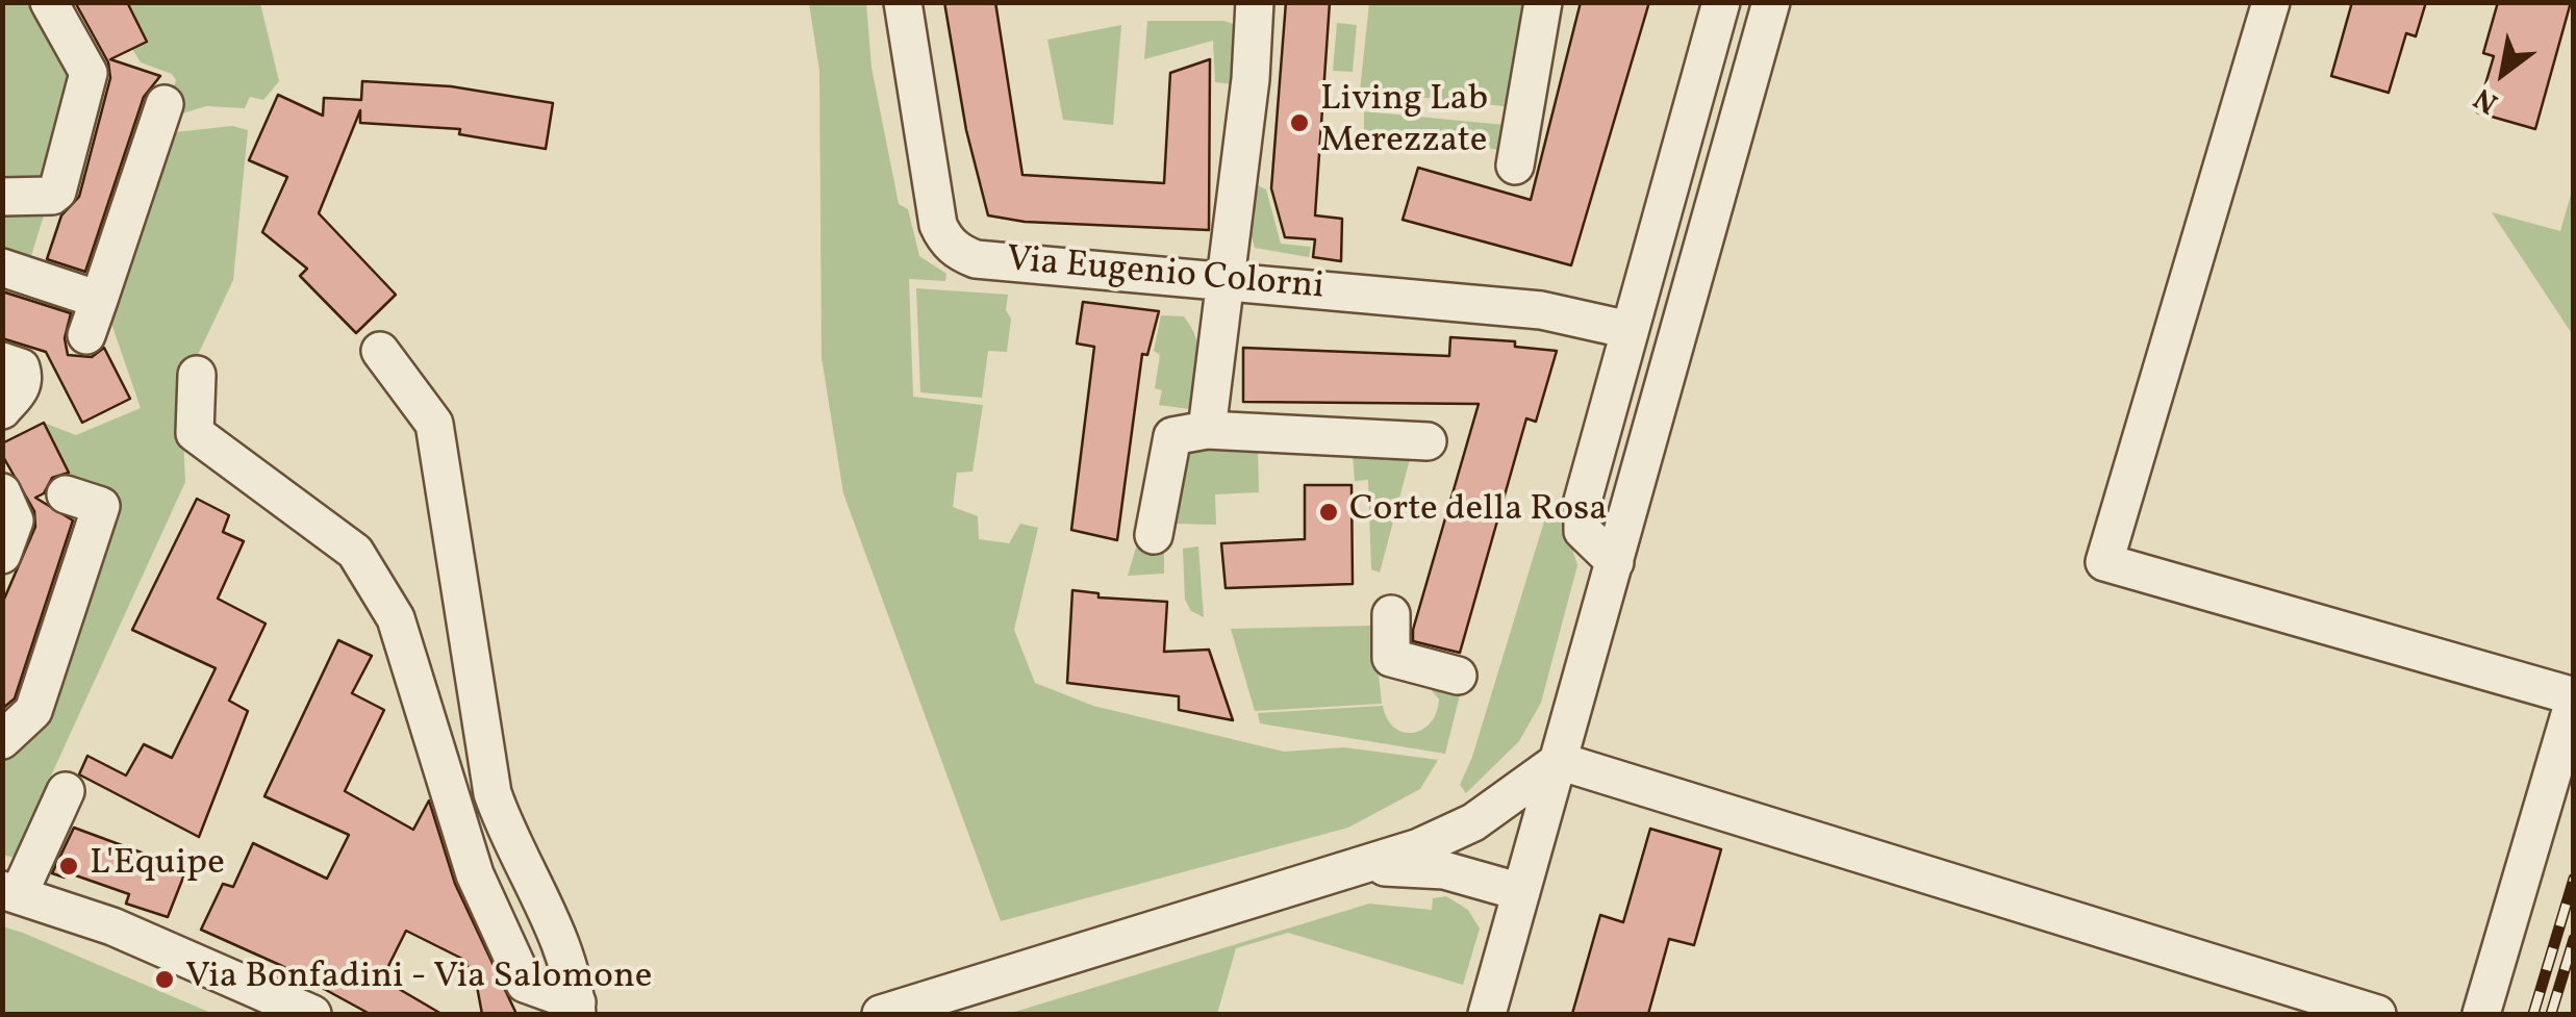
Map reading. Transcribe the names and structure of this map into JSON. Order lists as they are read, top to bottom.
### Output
{
  "streets": {
    "street": ["Via Eugenio Colorni"]
  },
  "places": [
    "Living Lab Merezzate",
    "Corte della Rosa",
    "L'Equipe",
    "Via Bonfadini - Via Salomone"
  ],
  "north": "bottom left"
}
